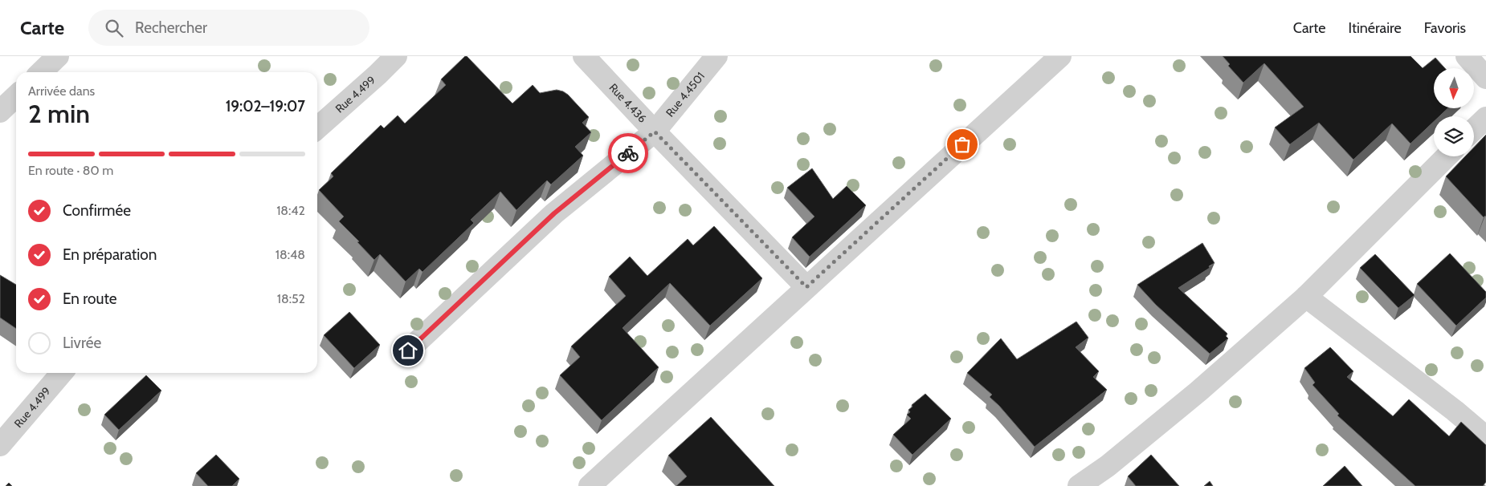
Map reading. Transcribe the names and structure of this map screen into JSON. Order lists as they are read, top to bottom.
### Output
{
  "streets": {
    "street": ["Rue 4.499", "Rue 4.4501", "Rue 4.436"]
  },
  "crossings": [
    ["Rue 4.4501", "Rue 4.436"]
  ],
  "north": "bottom",
  "page": {
    "header": "Carte",
    "search": "Rechercher",
    "nav": ["Carte", "Itinéraire", "Favoris"],
    "heading": ["2 min", "Arrivée dans", "19:02–19:07"],
    "bar": "En route · 80 m",
    "list": [
      ["Confirmée", "18:42"],
      ["En préparation", "18:48"],
      ["En route", "18:52"],
      "Livrée"
    ]
  }
}
